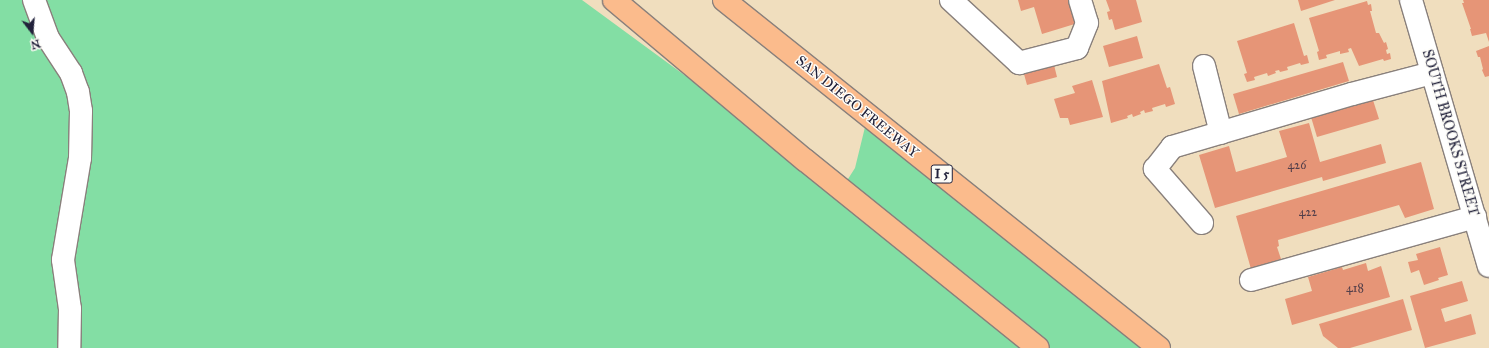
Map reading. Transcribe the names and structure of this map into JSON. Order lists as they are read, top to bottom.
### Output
{
  "streets": {
    "highway": ["SAN DIEGO FREEWAY", "I 5"],
    "street": ["SOUTH BROOKS STREET"]
  },
  "house_numbers": ["426", "422", "418"],
  "north": "bottom"
}
